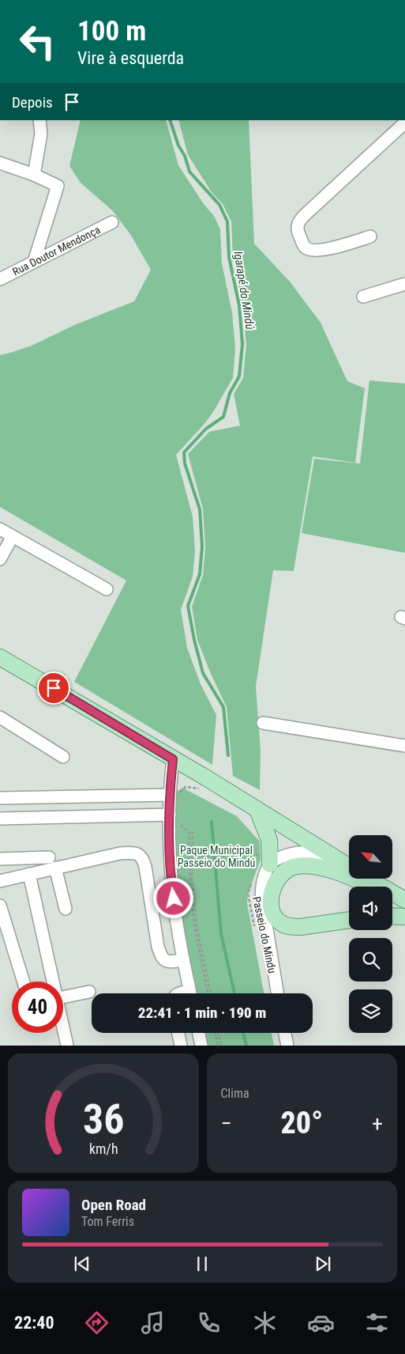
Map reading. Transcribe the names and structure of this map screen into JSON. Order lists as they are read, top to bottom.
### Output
{
  "streets": {
    "street": ["Rua Doutor Mendonça"],
    "path": ["Passeio do Mindu"]
  },
  "water": ["Igarapé do Mindú"],
  "parks": ["Paque Municipal Passeio do Mindú"],
  "north": "top left",
  "page": {
    "turn": ["100 m", "Vire à esquerda"],
    "then": "Depois",
    "limit": "40",
    "trip": "22:41 · 1 min · 190 m",
    "tile": "Clima",
    "heat": ["−", "20°", "+"],
    "song": ["Open Road", "Tom Ferris"],
    "tabs": "22:40",
    "gauge": ["36", "km/h"]
  }
}
